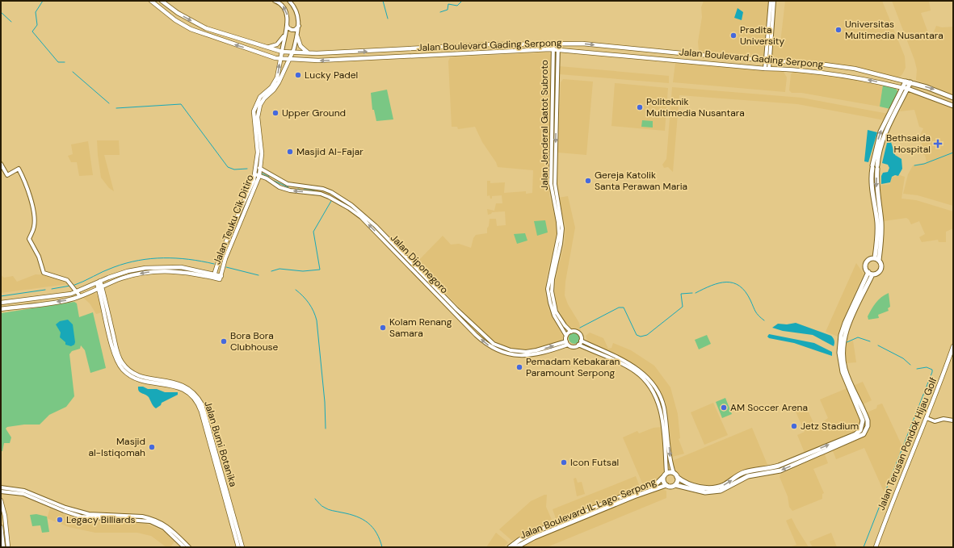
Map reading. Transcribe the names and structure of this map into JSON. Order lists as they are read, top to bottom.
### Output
{
  "streets": {
    "main road": [
      "Jalan Boulevard Gading Serpong",
      "Jalan Teuku Cik Ditiro",
      "Jalan Bumi Botanika",
      "Jalan Terusan Pondok Hijau Golf",
      "Jalan Boulevard IL Lago. Serpong"
    ],
    "street": ["Jalan Jenderal Gatot Subroto", "Jalan Diponegoro"]
  },
  "crossings": [
    ["Jalan Boulevard Gading Serpong", "Jalan Jenderal Gatot Subroto"],
    ["Jalan Boulevard Gading Serpong", "Jalan Teuku Cik Ditiro"],
    ["Jalan Jenderal Gatot Subroto", "Jalan Diponegoro"],
    ["Jalan Teuku Cik Ditiro", "Jalan Diponegoro"]
  ],
  "places": {
    "other": [
      "Universitas Multimedia Nusantara",
      "Pradita University",
      "Lucky Padel",
      "Politeknik Multimedia Nusantara",
      "Upper Ground",
      "Masjid Al-Fajar",
      "Gereja Katolik Santa Perawan Maria",
      "Kolam Renang Samara",
      "Bora Bora Clubhouse",
      "Pemadam Kebakaran Paramount Serpong",
      "AM Soccer Arena",
      "Jetz Stadium",
      "Masjid al-Istiqomah",
      "Icon Futsal",
      "Legacy Billiards"
    ],
    "health": ["Bethsaida Hospital"]
  }
}
